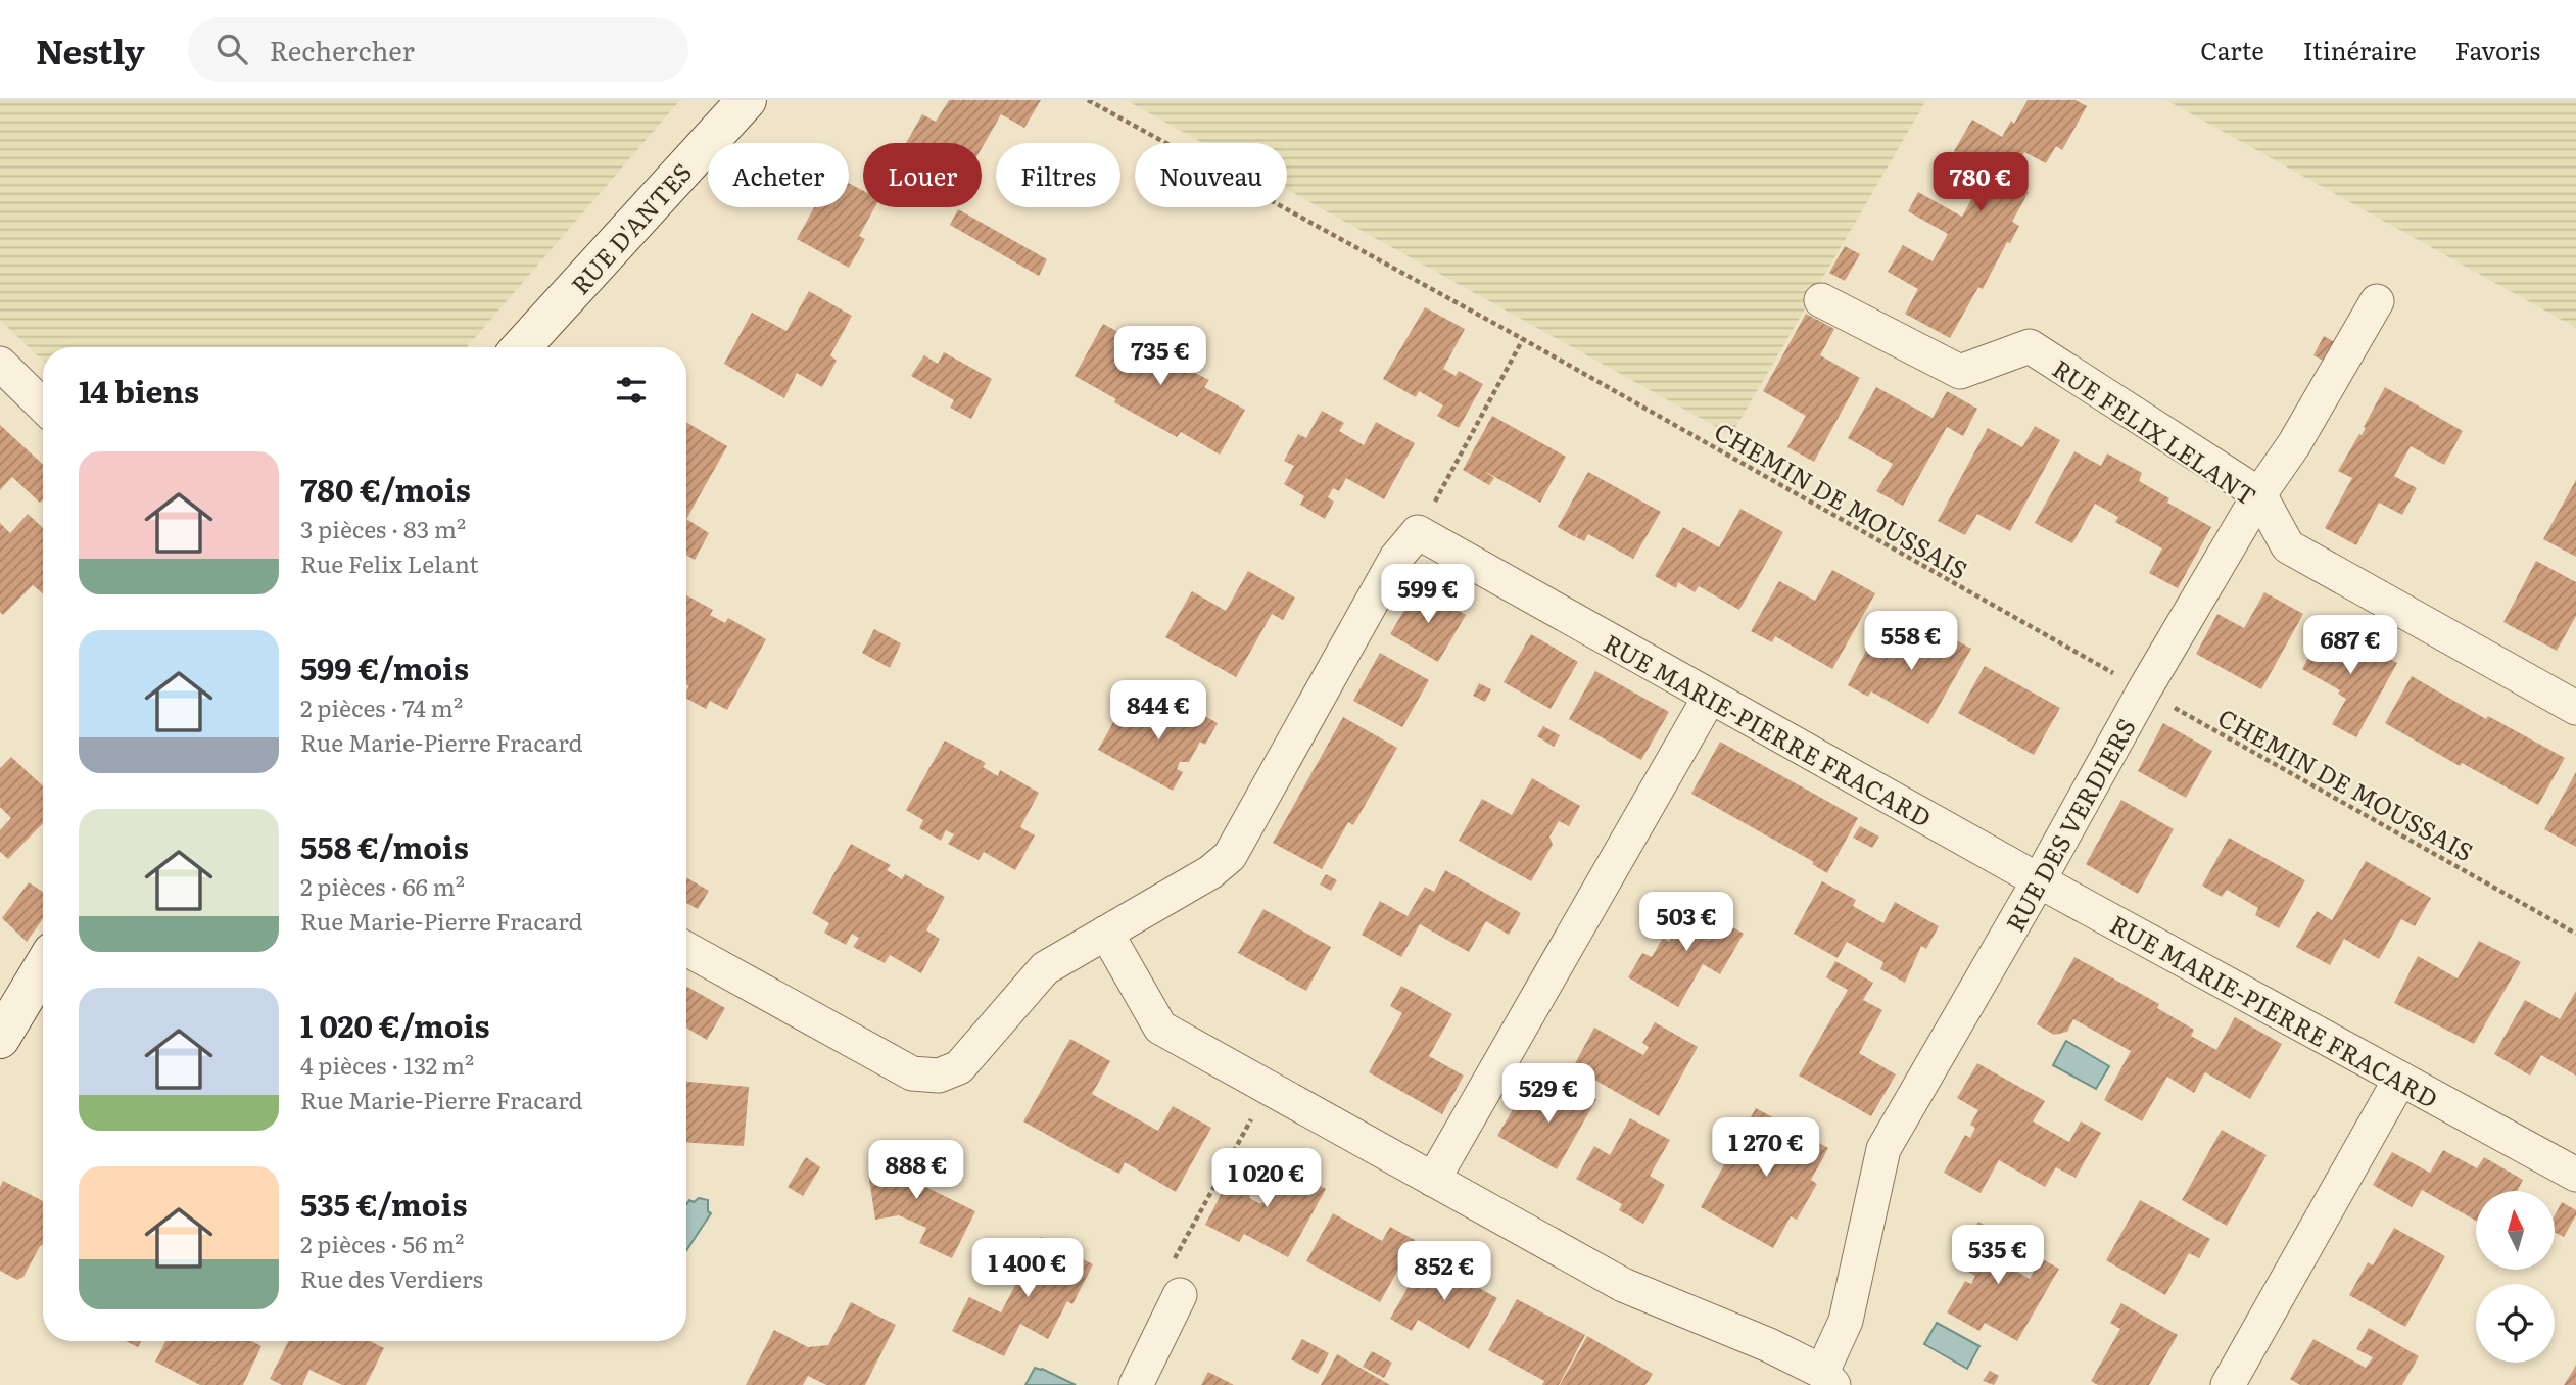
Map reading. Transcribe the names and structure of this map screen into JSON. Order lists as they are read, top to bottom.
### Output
{
  "streets": {
    "street": [
      "RUE D'ANTES",
      "RUE FELIX LELANT",
      "RUE MARIE-PIERRE FRACARD",
      "RUE DES VERDIERS"
    ],
    "path": ["CHEMIN DE MOUSSAIS"]
  },
  "crossings": [
    ["RUE FELIX LELANT", "RUE DES VERDIERS"],
    ["CHEMIN DE MOUSSAIS", "RUE DES VERDIERS"],
    ["RUE MARIE-PIERRE FRACARD", "RUE DES VERDIERS"]
  ],
  "north": "top",
  "page": {
    "header": "Nestly",
    "search": "Rechercher",
    "nav": ["Carte", "Itinéraire", "Favoris"],
    "chip": [
      "Acheter",
      "Louer",
      "Filtres",
      "Nouveau"
    ],
    "price": [
      "780 €",
      "735 €",
      "599 €",
      "558 €",
      "687 €",
      "844 €",
      "503 €",
      "529 €",
      "1 270 €",
      "888 €",
      "1 020 €",
      "535 €",
      "1 400 €",
      "852 €"
    ],
    "heading": "14 biens",
    "list": [
      {
        "name": "780 €/mois",
        "note": "3 pièces · 83 m² · Rue Felix Lelant"
      },
      {
        "name": "599 €/mois",
        "note": "2 pièces · 74 m² · Rue Marie-Pierre Fracard"
      },
      {
        "name": "558 €/mois",
        "note": "2 pièces · 66 m² · Rue Marie-Pierre Fracard"
      },
      {
        "name": "1 020 €/mois",
        "note": "4 pièces · 132 m² · Rue Marie-Pierre Fracard"
      },
      {
        "name": "535 €/mois",
        "note": "2 pièces · 56 m² · Rue des Verdiers"
      }
    ]
  }
}
